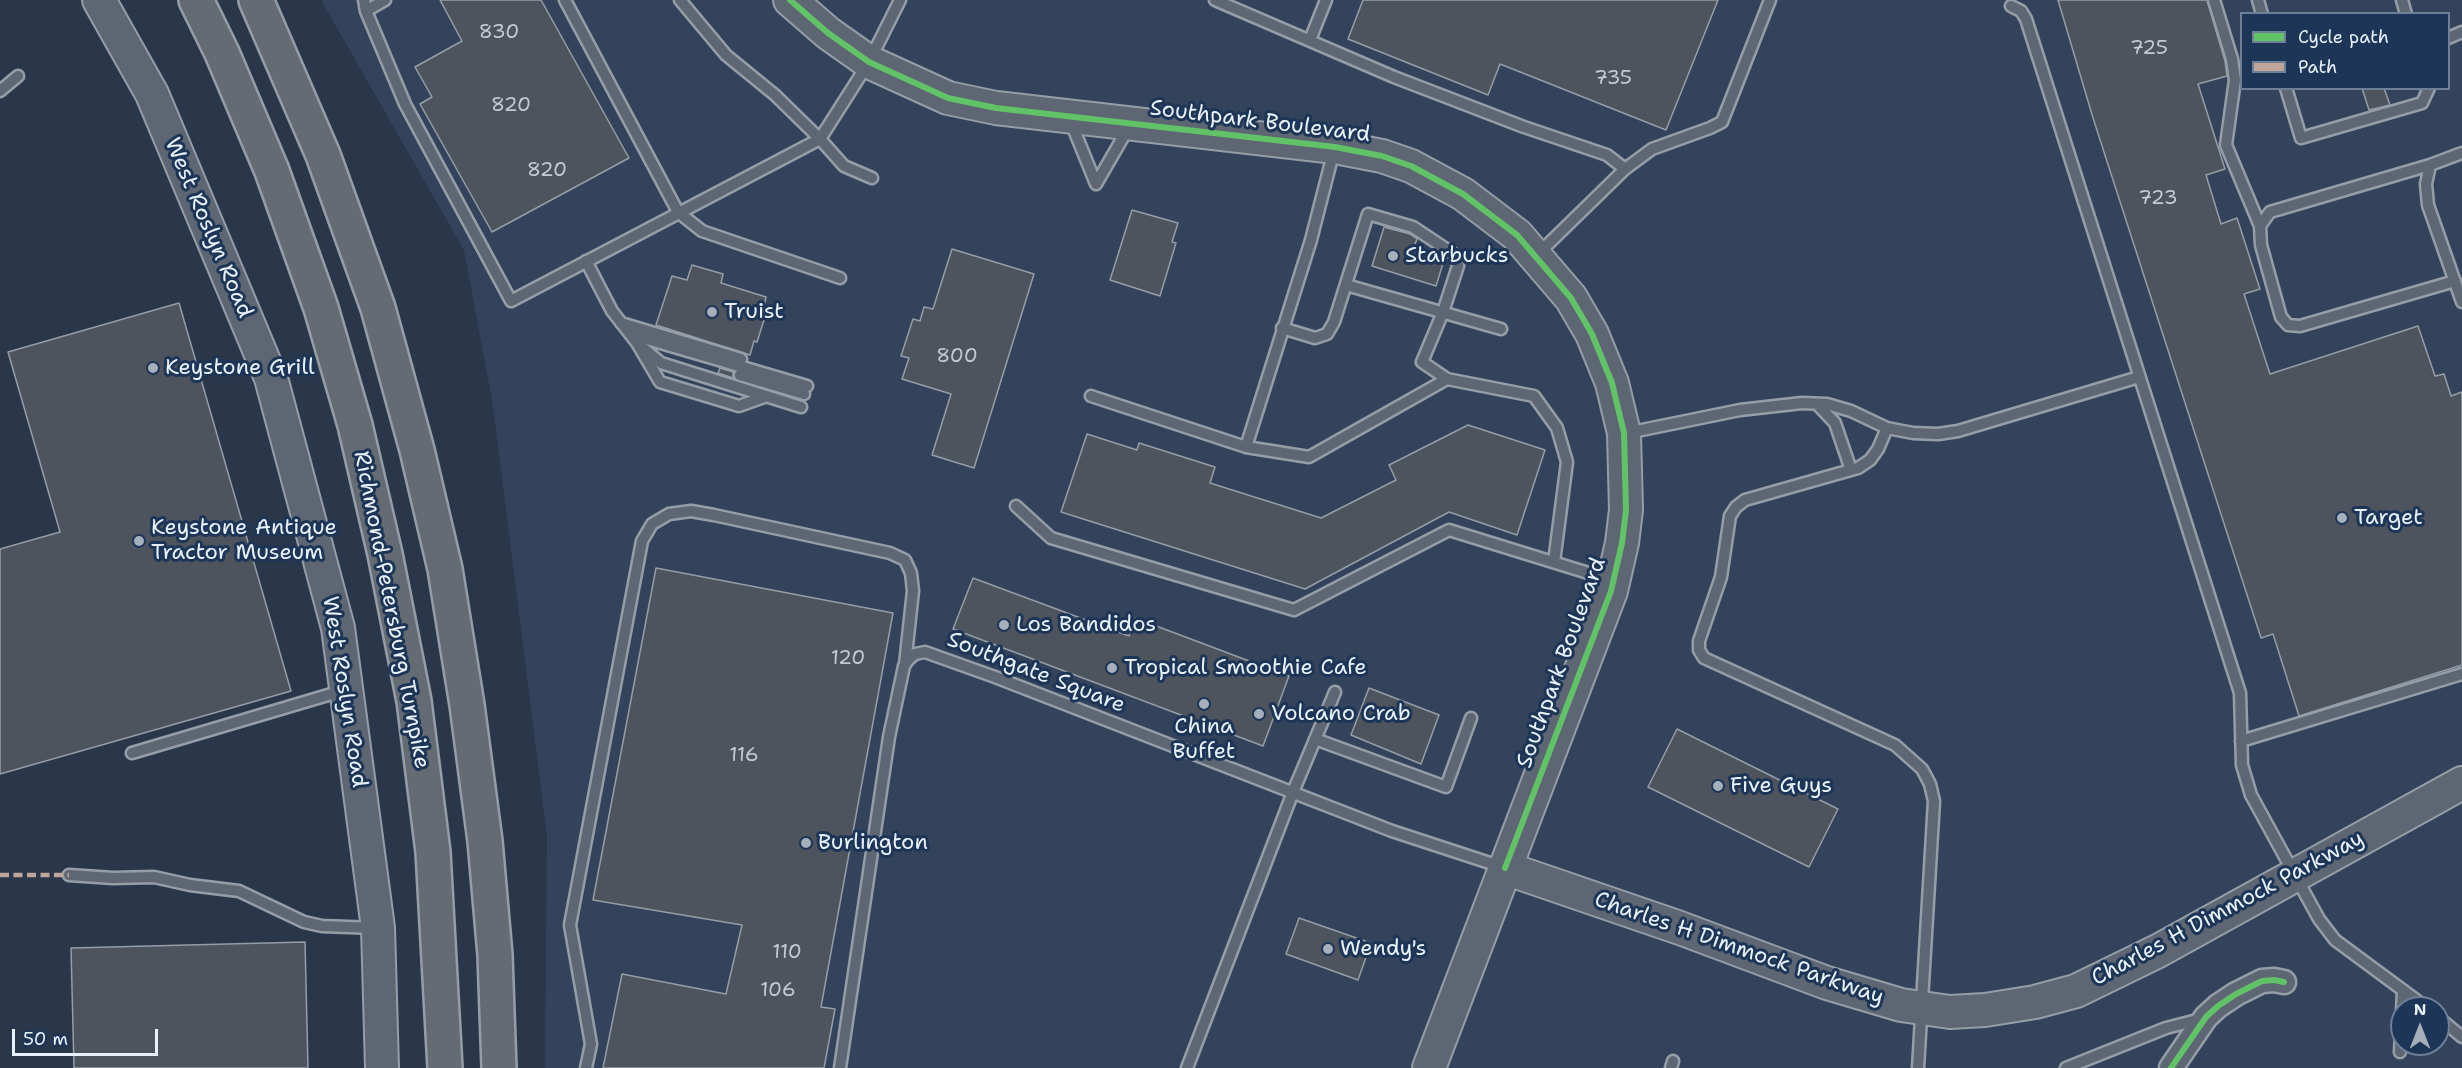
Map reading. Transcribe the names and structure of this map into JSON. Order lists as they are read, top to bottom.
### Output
{
  "streets": {
    "highway": ["Richmond-Petersburg Turnpike"],
    "main road": ["Southpark Boulevard", "West Roslyn Road", "Charles H Dimmock Parkway"],
    "lane": ["Southgate Square"]
  },
  "crossings": [
    ["Southpark Boulevard", "Southgate Square"],
    ["Southpark Boulevard", "Charles H Dimmock Parkway"],
    ["Southgate Square", "Charles H Dimmock Parkway"]
  ],
  "places": [
    "Starbucks",
    "Truist",
    "Keystone Grill",
    "Target",
    "Keystone Antique Tractor Museum",
    "Los Bandidos",
    "Tropical Smoothie Cafe",
    "China Buffet",
    "Volcano Crab",
    "Five Guys",
    "Burlington",
    "Wendy's"
  ],
  "house_numbers": [
    "830",
    "725",
    "735",
    "820",
    "820",
    "723",
    "800",
    "120",
    "116",
    "110",
    "106"
  ],
  "legend": ["Cycle path", "Path"],
  "scale_bar": "50 m",
  "north": "top"
}
